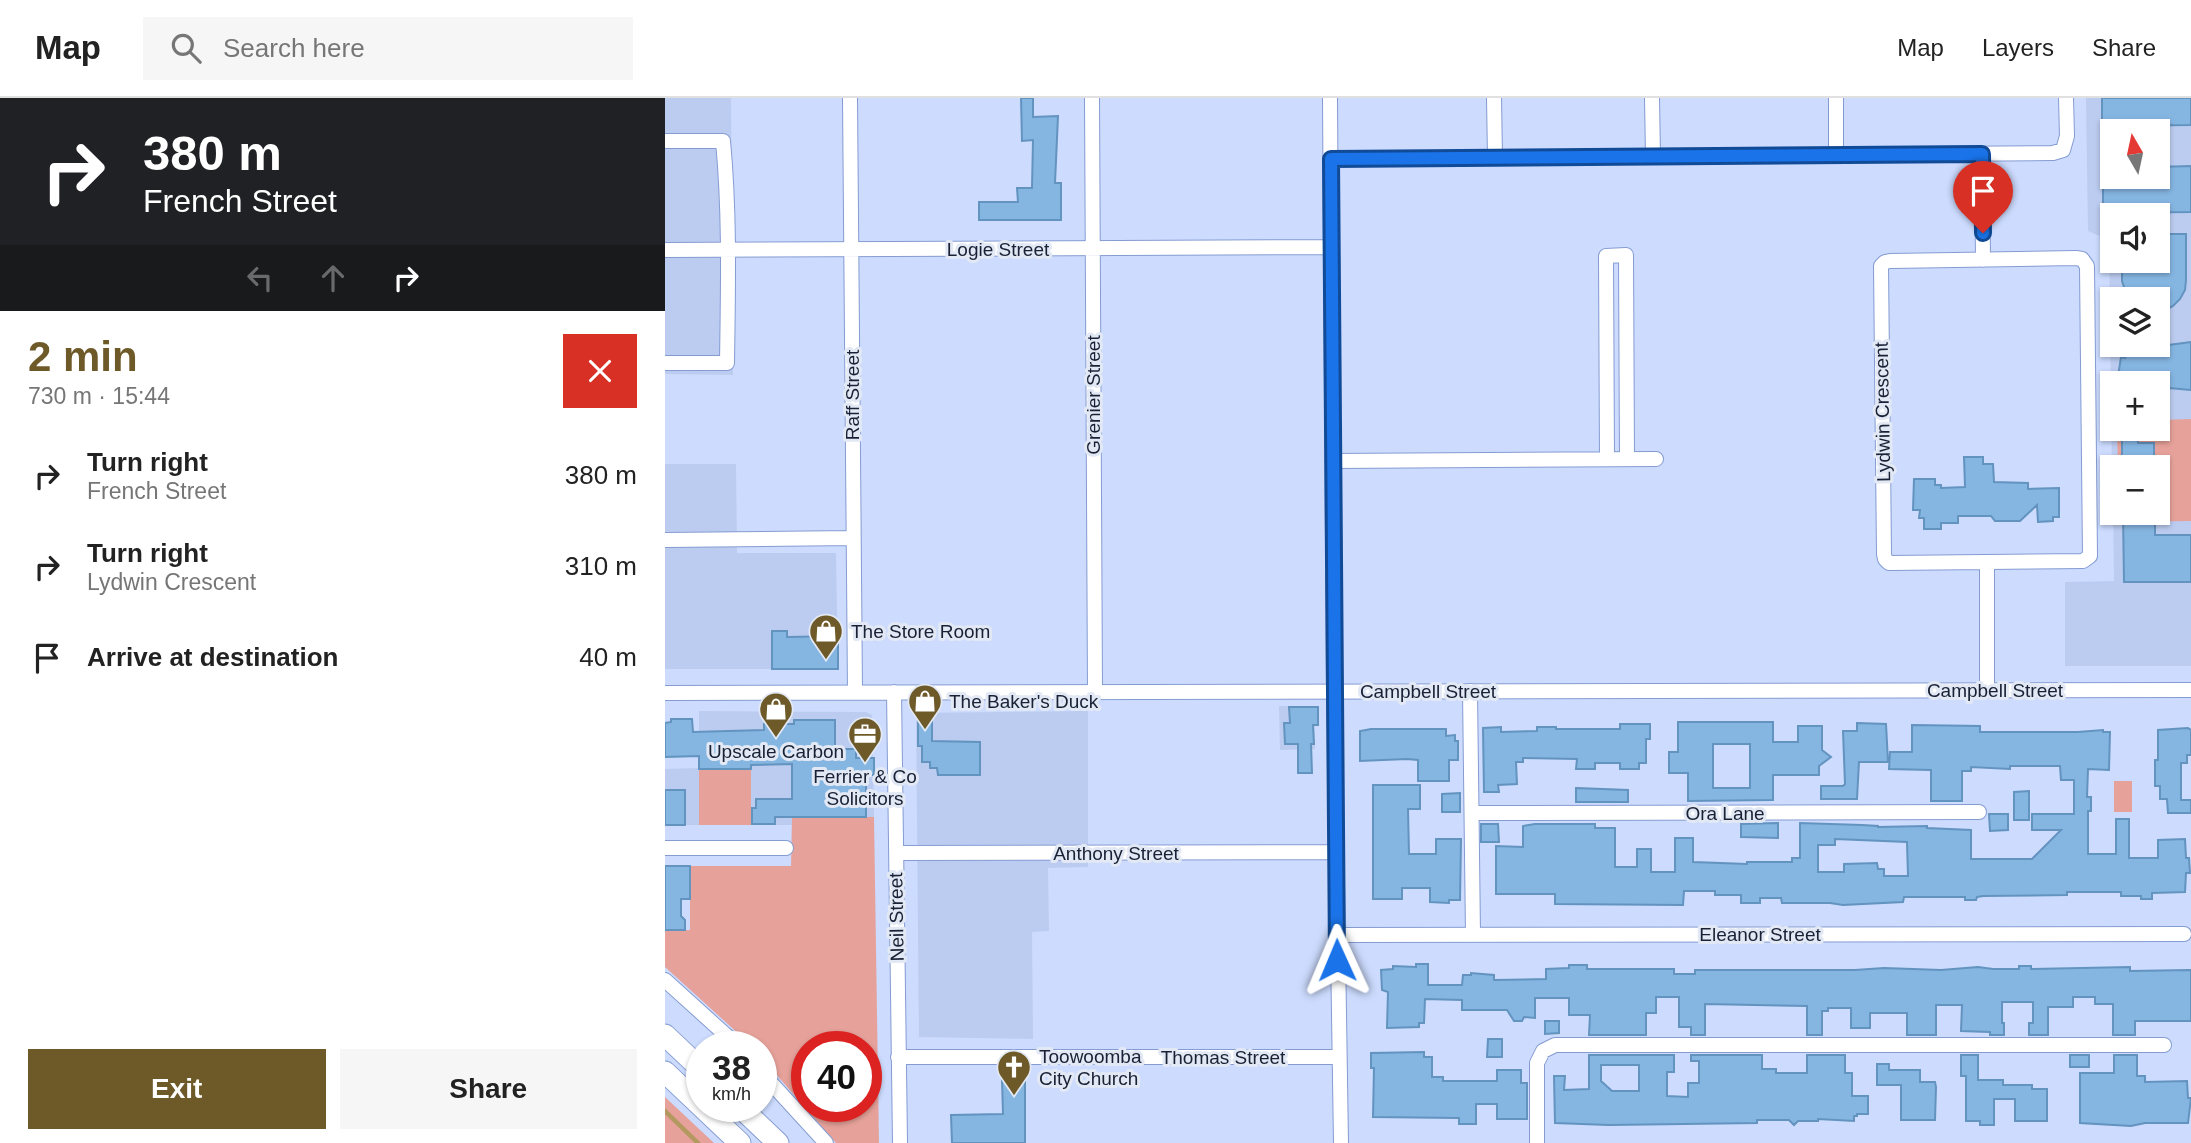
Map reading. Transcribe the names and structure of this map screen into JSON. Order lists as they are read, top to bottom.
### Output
{
  "streets": {
    "street": [
      "Logie Street",
      "Raff Street",
      "Grenier Street",
      "Lydwin Crescent",
      "Campbell Street",
      "Ora Lane",
      "Anthony Street",
      "Neil Street",
      "Eleanor Street",
      "Thomas Street"
    ]
  },
  "crossings": [
    ["Logie Street", "Raff Street"],
    ["Logie Street", "Grenier Street"],
    ["Raff Street", "Campbell Street"],
    ["Grenier Street", "Campbell Street"],
    ["Campbell Street", "Neil Street"],
    ["Anthony Street", "Neil Street"],
    ["Neil Street", "Thomas Street"]
  ],
  "places": {
    "shop": ["The Store Room", "The Baker's Duck", "Upscale Carbon"],
    "office": ["Ferrier & Co Solicitors"],
    "church": ["Toowoomba City Church"]
  },
  "north": "top",
  "page": {
    "header": "Map",
    "search": "Search here",
    "nav": ["Map", "Layers", "Share"],
    "turn": ["380 m", "French Street"],
    "map_buttons": ["+", "−"],
    "heading": ["2 min", "730 m · 15:44"],
    "list": [
      {
        "name": "Turn right",
        "note": "French Street",
        "value": "380 m"
      },
      {
        "name": "Turn right",
        "note": "Lydwin Crescent",
        "value": "310 m"
      },
      {
        "name": "Arrive at destination",
        "value": "40 m"
      }
    ],
    "speed": "38 km/h",
    "limit": "40",
    "buttons": ["Exit", "Share"]
  }
}
